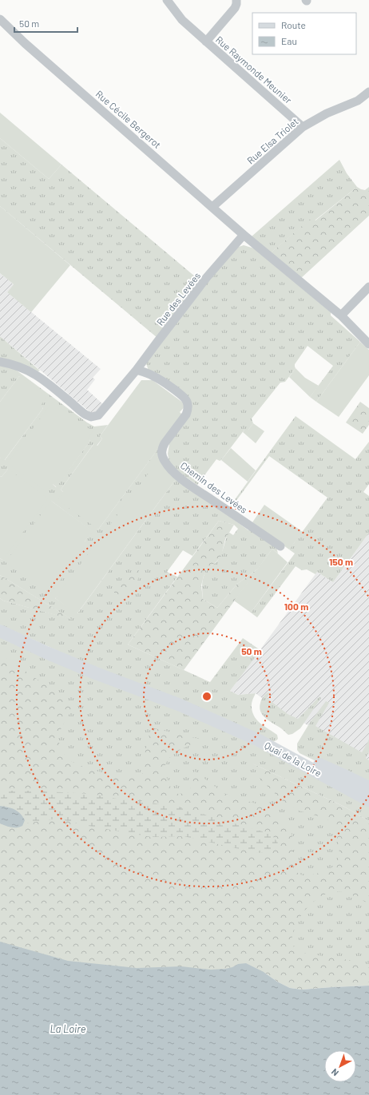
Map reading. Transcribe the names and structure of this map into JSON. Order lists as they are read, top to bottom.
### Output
{
  "streets": {
    "main road": ["Quai de la Loire"],
    "street": [
      "Rue Raymonde Meunier",
      "Rue Cécile Bergerot",
      "Rue Elsa Triolet",
      "Rue des Levées",
      "Chemin des Levées"
    ]
  },
  "crossings": [
    ["Rue Raymonde Meunier", "Rue Elsa Triolet"],
    ["Rue Cécile Bergerot", "Rue Elsa Triolet"],
    ["Rue Cécile Bergerot", "Rue des Levées"],
    ["Rue des Levées", "Chemin des Levées"]
  ],
  "water": ["La Loire"],
  "legend": ["Route", "Eau"],
  "scale_bar": "50 m",
  "north": "bottom left",
  "rings": ["150 m", "100 m", "50 m"]
}
